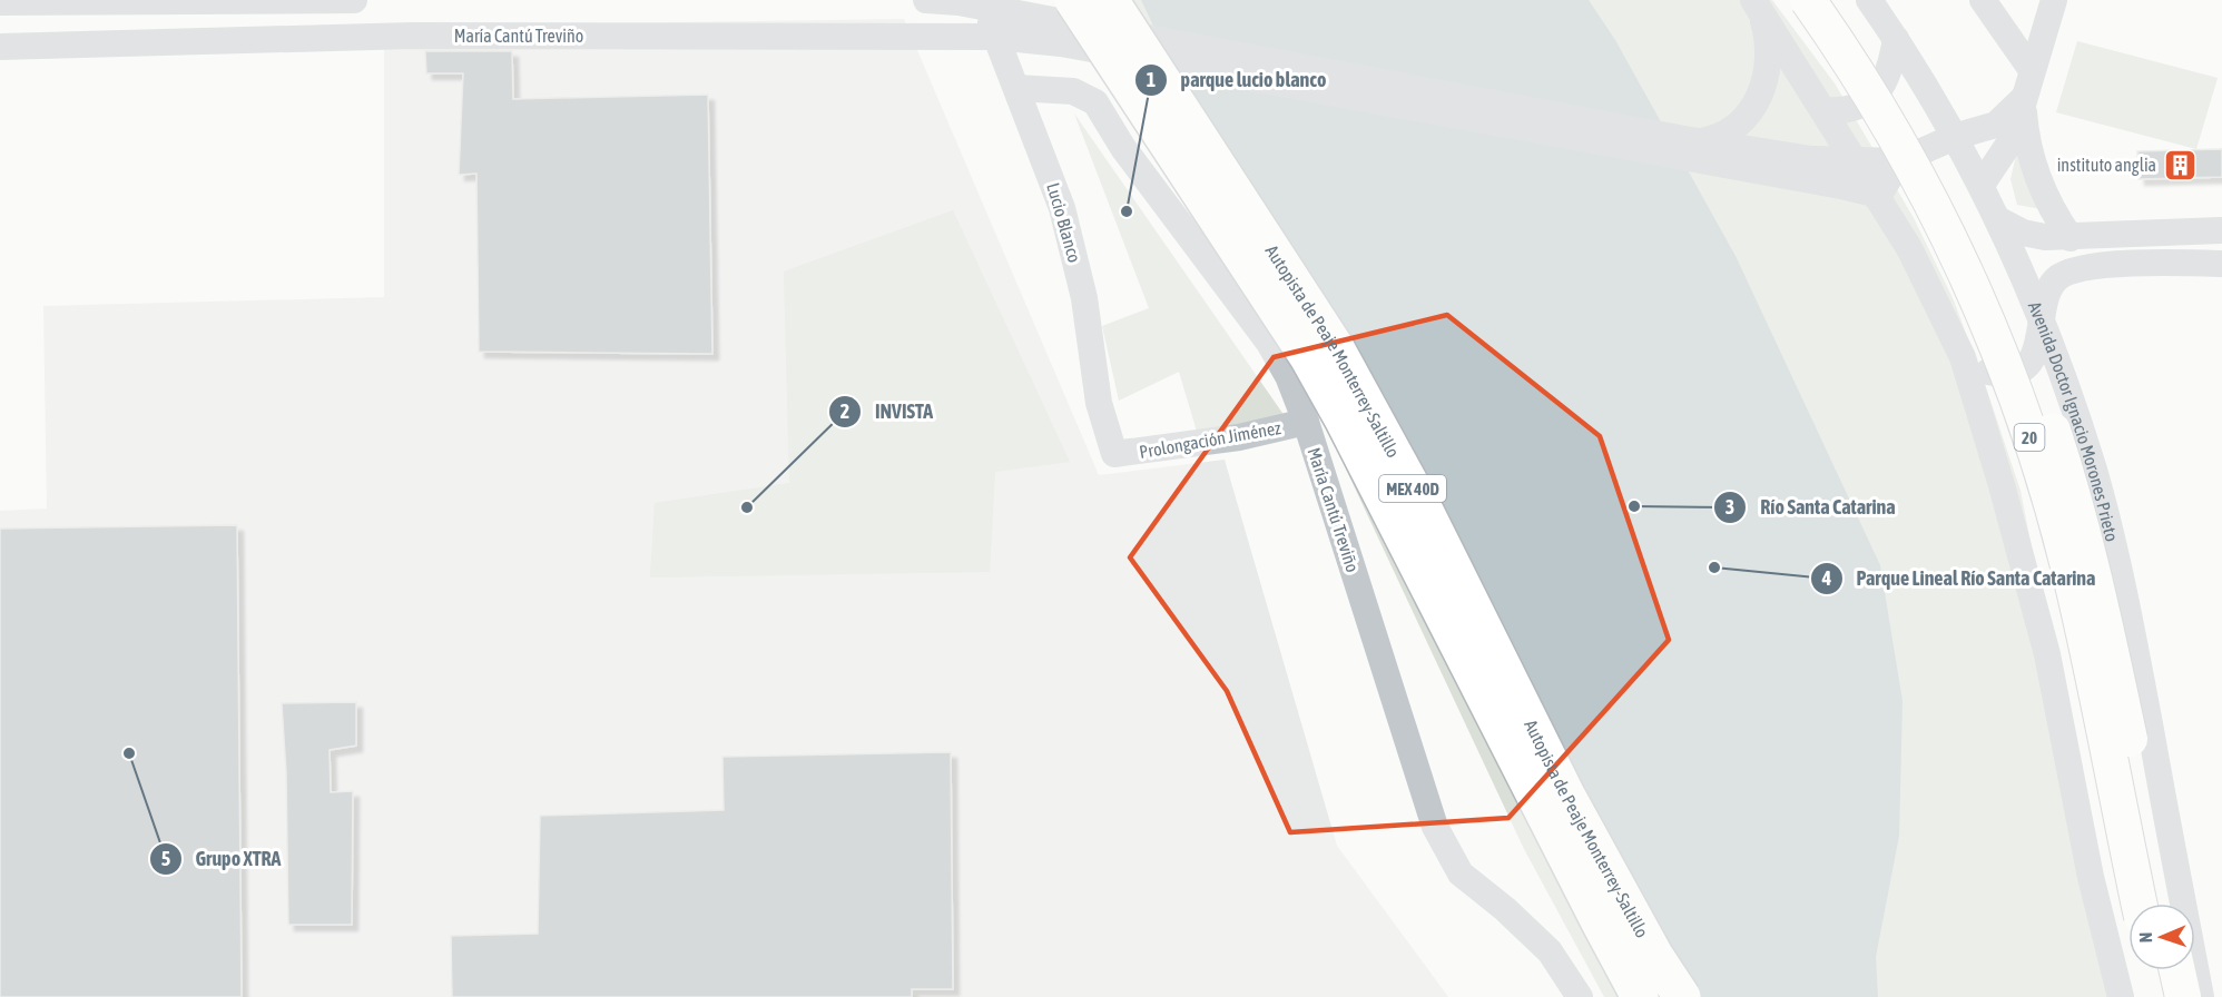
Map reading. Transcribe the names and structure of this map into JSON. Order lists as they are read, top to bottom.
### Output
{
  "streets": {
    "highway": ["Autopista de Peaje Monterrey-Saltillo", "MEX 40D"],
    "main road": ["Avenida Doctor Ignacio Morones Prieto", "20"],
    "street": ["María Cantú Treviño", "Lucio Blanco", "Prolongación Jiménez"]
  },
  "crossings": [
    ["María Cantú Treviño", "Lucio Blanco"],
    ["María Cantú Treviño", "Autopista de Peaje Monterrey-Saltillo"],
    ["María Cantú Treviño", "Prolongación Jiménez"],
    ["Lucio Blanco", "Prolongación Jiménez"]
  ],
  "places": {
    "building": ["instituto anglia"],
    "other": [
      "parque lucio blanco",
      "Río Santa Catarina",
      "INVISTA",
      "Parque Lineal Río Santa Catarina",
      "Grupo XTRA"
    ]
  },
  "north": "left"
}
